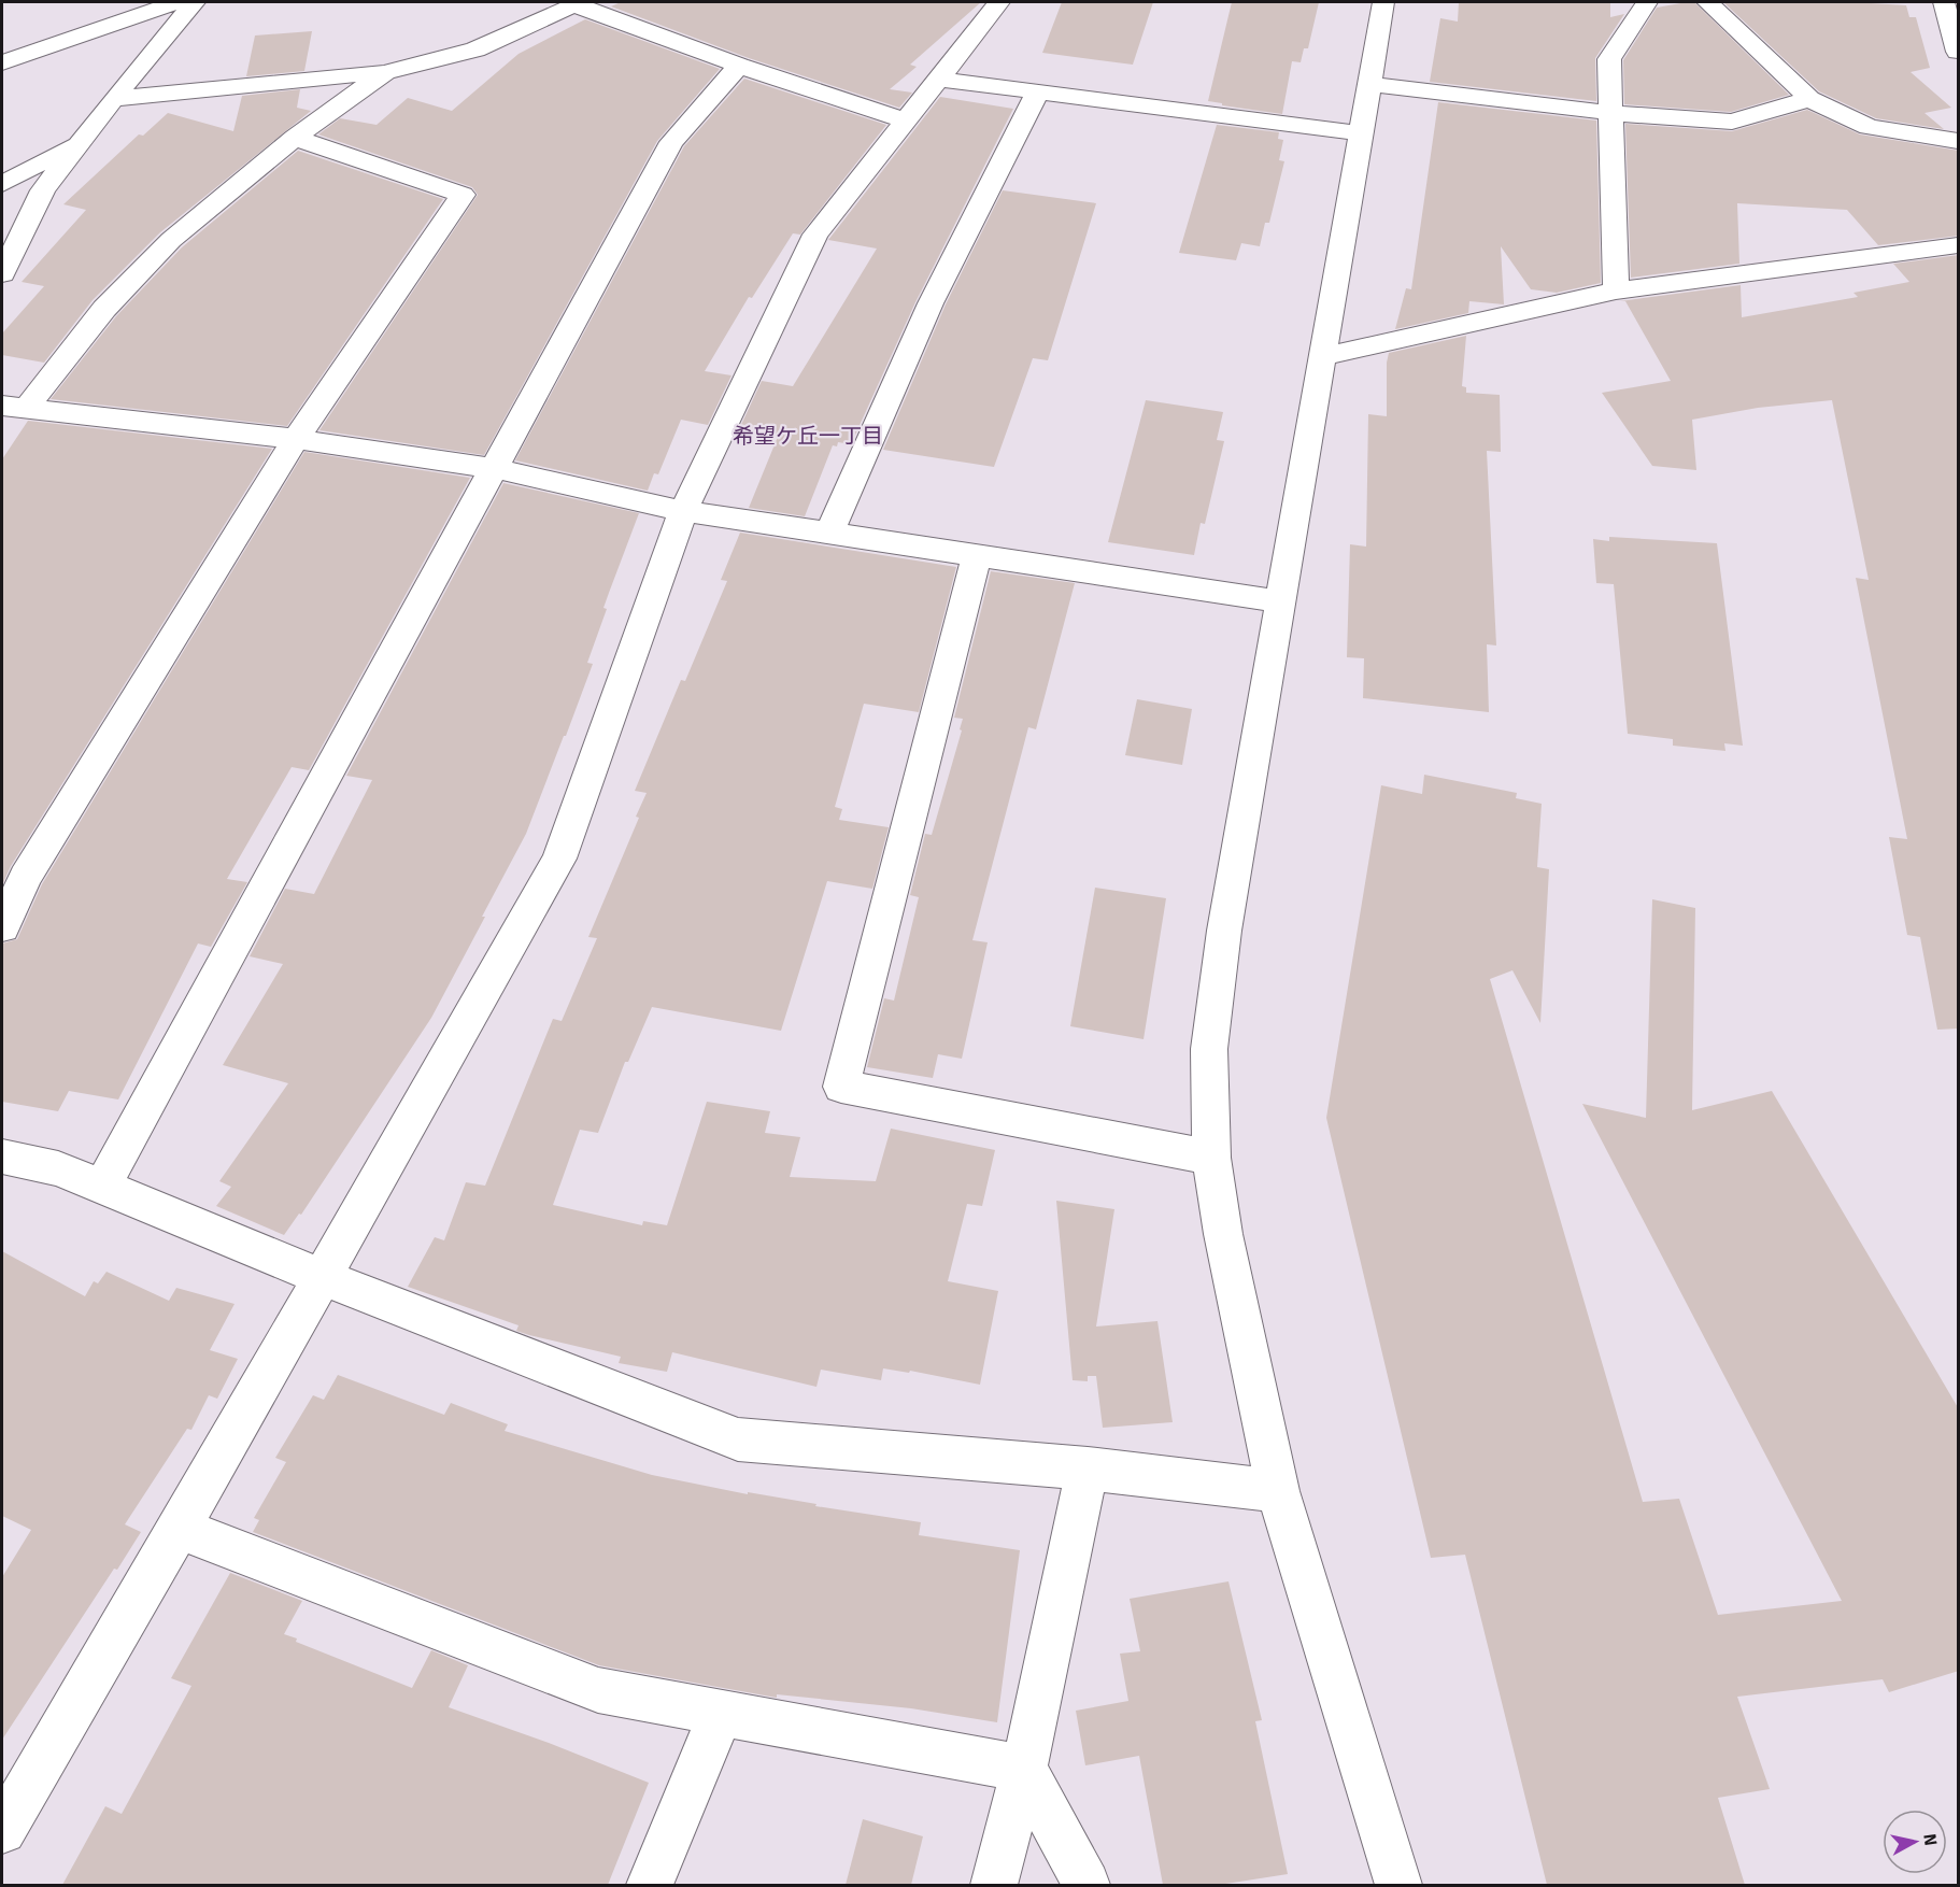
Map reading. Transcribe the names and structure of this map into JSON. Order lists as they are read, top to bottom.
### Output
{
  "districts": ["希望ケ丘一丁目"],
  "north": "right"
}
